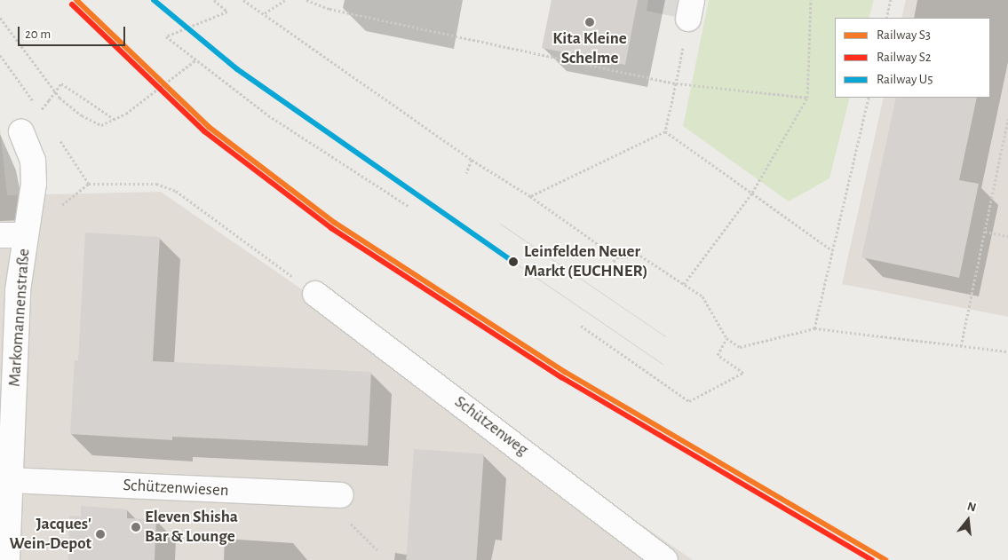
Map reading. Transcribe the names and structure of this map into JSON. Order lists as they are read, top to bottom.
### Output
{
  "streets": {
    "street": ["Markomannenstraße", "Schützenweg", "Schützenwiesen"]
  },
  "crossings": [
    ["Markomannenstraße", "Schützenwiesen"]
  ],
  "places": [
    "Kita Kleine Schelme",
    "Leinfelden Neuer Markt (EUCHNER)",
    "Eleven Shisha Bar & Lounge",
    "Jacques' Wein-Depot"
  ],
  "lines": ["rail line S3", "rail line U5", "rail line S2"],
  "legend": ["Railway S3", "Railway S2", "Railway U5"],
  "scale_bar": "20 m",
  "north": "top"
}
